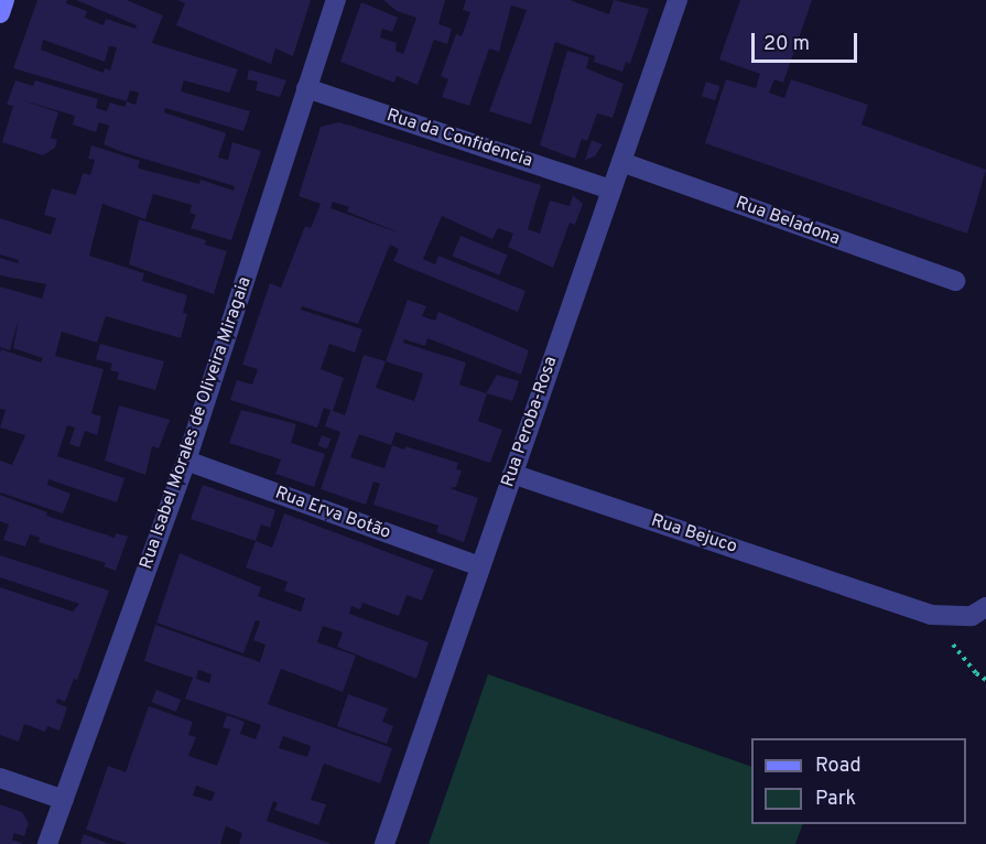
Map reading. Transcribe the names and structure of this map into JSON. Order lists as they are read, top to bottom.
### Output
{
  "streets": {
    "street": [
      "Rua da Confidencia",
      "Rua Beladona",
      "Rua Peroba-Rosa",
      "Rua Isabel Morales de Oliveira Miragaia",
      "Rua Erva Botão",
      "Rua Bejuco"
    ]
  },
  "crossings": [
    ["Rua da Confidencia", "Rua Peroba-Rosa"],
    ["Rua da Confidencia", "Rua Isabel Morales de Oliveira Miragaia"],
    ["Rua Beladona", "Rua Peroba-Rosa"],
    ["Rua Peroba-Rosa", "Rua Erva Botão"],
    ["Rua Peroba-Rosa", "Rua Bejuco"],
    ["Rua Isabel Morales de Oliveira Miragaia", "Rua Erva Botão"]
  ],
  "legend": ["Road", "Park"],
  "scale_bar": "20 m"
}
